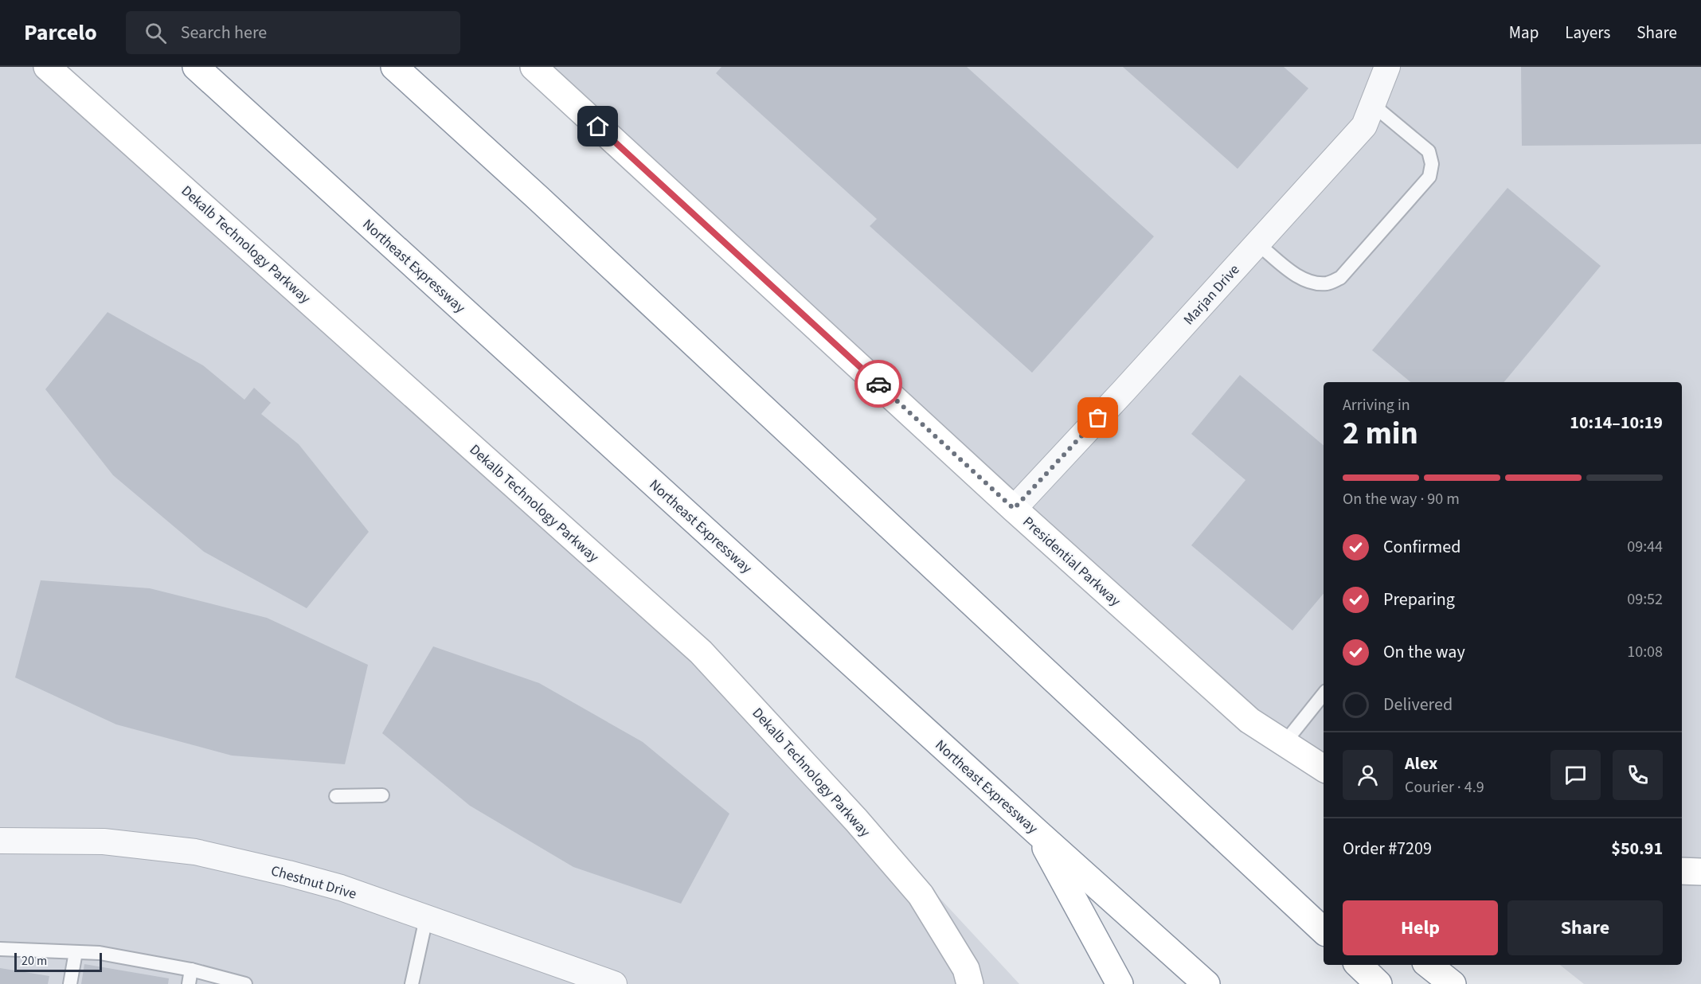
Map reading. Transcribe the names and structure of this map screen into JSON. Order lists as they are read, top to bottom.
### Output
{
  "streets": {
    "main road": ["Dekalb Technology Parkway", "Northeast Expressway", "Presidential Parkway"],
    "street": ["Marjan Drive", "Chestnut Drive"]
  },
  "crossings": [
    ["Marjan Drive", "Presidential Parkway"]
  ],
  "scale_bar": "20 m",
  "page": {
    "header": "Parcelo",
    "search": "Search here",
    "nav": ["Map", "Layers", "Share"],
    "heading": ["2 min", "Arriving in", "10:14–10:19"],
    "panel": [
      "Alex",
      "Courier · 4.9",
      "Order #7209",
      "$50.91"
    ],
    "bar": "On the way · 90 m",
    "list": [
      ["Confirmed", "09:44"],
      ["Preparing", "09:52"],
      ["On the way", "10:08"],
      "Delivered"
    ],
    "buttons": ["Help", "Share"],
    "scale": "20 m"
  }
}
